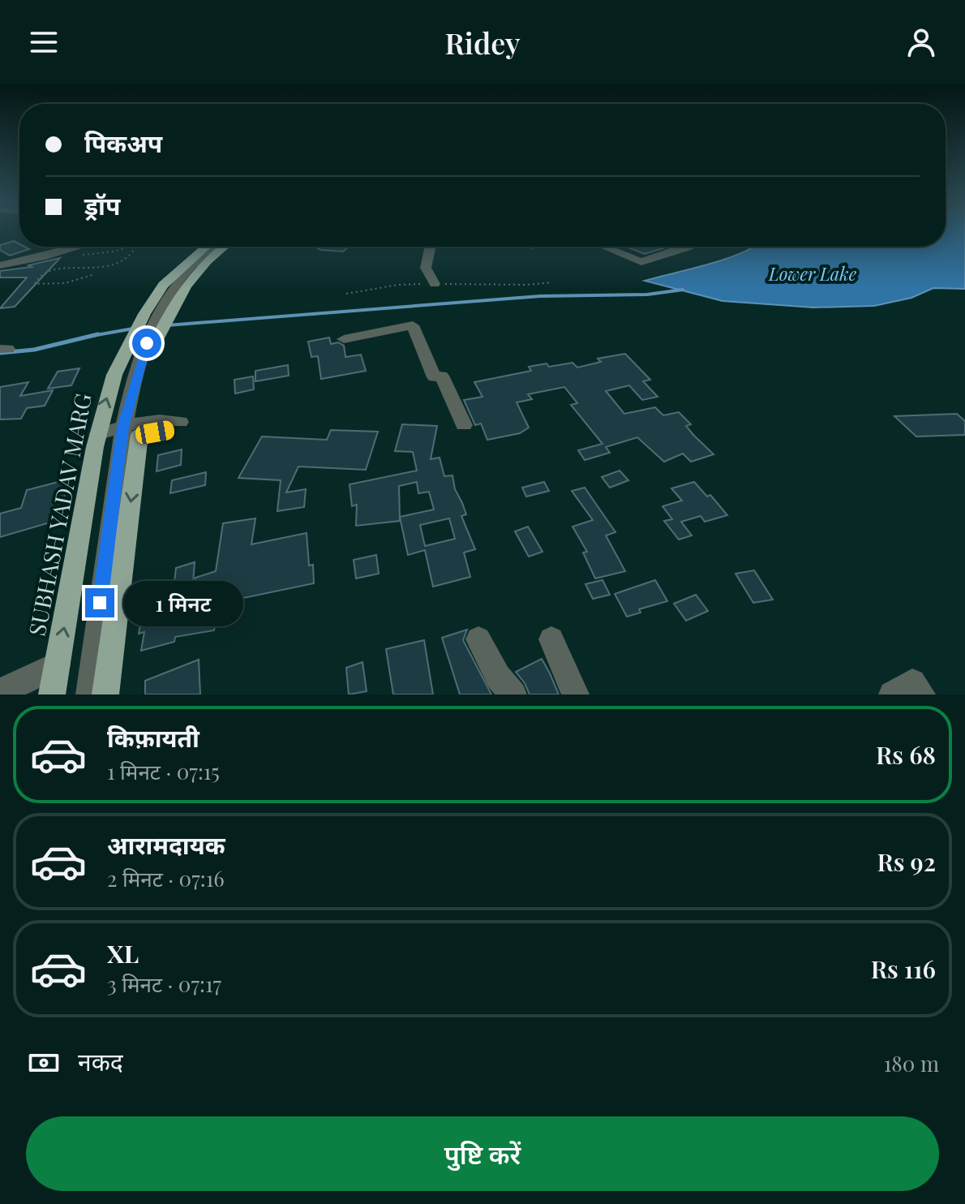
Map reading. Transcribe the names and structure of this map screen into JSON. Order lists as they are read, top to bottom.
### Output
{
  "streets": {
    "main road": ["SUBHASH YADAV MARG"]
  },
  "water": ["Lower Lake"],
  "page": {
    "header": "Ridey",
    "banner": ["पिकअप", "ड्रॉप"],
    "bubble": "1 मिनट",
    "list": [
      {
        "name": "किफ़ायती",
        "note": "1 मिनट · 07:15",
        "value": "Rs 68"
      },
      {
        "name": "आरामदायक",
        "note": "2 मिनट · 07:16",
        "value": "Rs 92"
      },
      {
        "name": "XL",
        "note": "3 मिनट · 07:17",
        "value": "Rs 116"
      }
    ],
    "pay": ["नकद", "180 m"],
    "buttons": "पुष्टि करें"
  }
}
